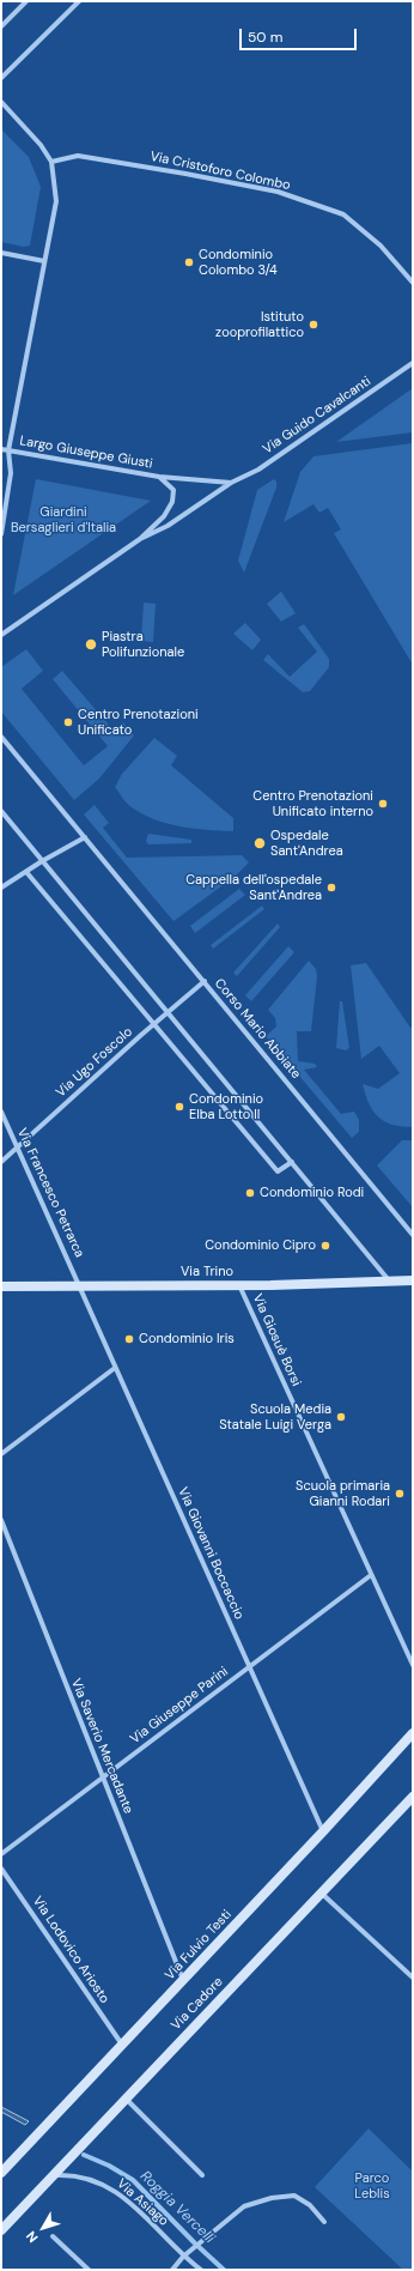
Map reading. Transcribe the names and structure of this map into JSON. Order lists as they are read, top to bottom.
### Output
{
  "streets": {
    "street": [
      "Via Cristoforo Colombo",
      "Via Guido Cavalcanti",
      "Largo Giuseppe Giusti",
      "Corso Mario Abbiate",
      "Via Ugo Foscolo",
      "Via Francesco Petrarca",
      "Via Trino",
      "Via Giosuè Borsi",
      "Via Giovanni Boccaccio",
      "Via Giuseppe Parini",
      "Via Saverio Mercadante",
      "Via Fulvio Testi",
      "Via Lodovico Ariosto",
      "Via Cadore",
      "Via Asiago"
    ]
  },
  "crossings": [
    ["Via Guido Cavalcanti", "Largo Giuseppe Giusti"],
    ["Corso Mario Abbiate", "Via Ugo Foscolo"],
    ["Via Ugo Foscolo", "Via Francesco Petrarca"],
    ["Via Francesco Petrarca", "Via Trino"],
    ["Via Francesco Petrarca", "Via Giovanni Boccaccio"],
    ["Via Trino", "Via Giosuè Borsi"],
    ["Via Trino", "Via Giovanni Boccaccio"],
    ["Via Giosuè Borsi", "Via Giuseppe Parini"],
    ["Via Giovanni Boccaccio", "Via Giuseppe Parini"],
    ["Via Giovanni Boccaccio", "Via Fulvio Testi"],
    ["Via Giuseppe Parini", "Via Saverio Mercadante"],
    ["Via Saverio Mercadante", "Via Fulvio Testi"],
    ["Via Fulvio Testi", "Via Lodovico Ariosto"],
    ["Via Cadore", "Via Asiago"]
  ],
  "water": ["Roggia Vercelli"],
  "parks": ["Giardini Bersaglieri d'Italia", "Parco Leblis"],
  "places": [
    "Condominio Colombo 3/4",
    "Istituto zooprofilattico",
    "Piastra Polifunzionale",
    "Centro Prenotazioni Unificato",
    "Centro Prenotazioni Unificato interno",
    "Ospedale Sant'Andrea",
    "Cappella dell'ospedale Sant'Andrea",
    "Condominio Elba Lotto II",
    "Condominio Rodi",
    "Condominio Cipro",
    "Condominio Iris",
    "Scuola Media Statale Luigi Verga",
    "Scuola primaria Gianni Rodari"
  ],
  "scale_bar": "50 m",
  "north": "bottom left"
}
